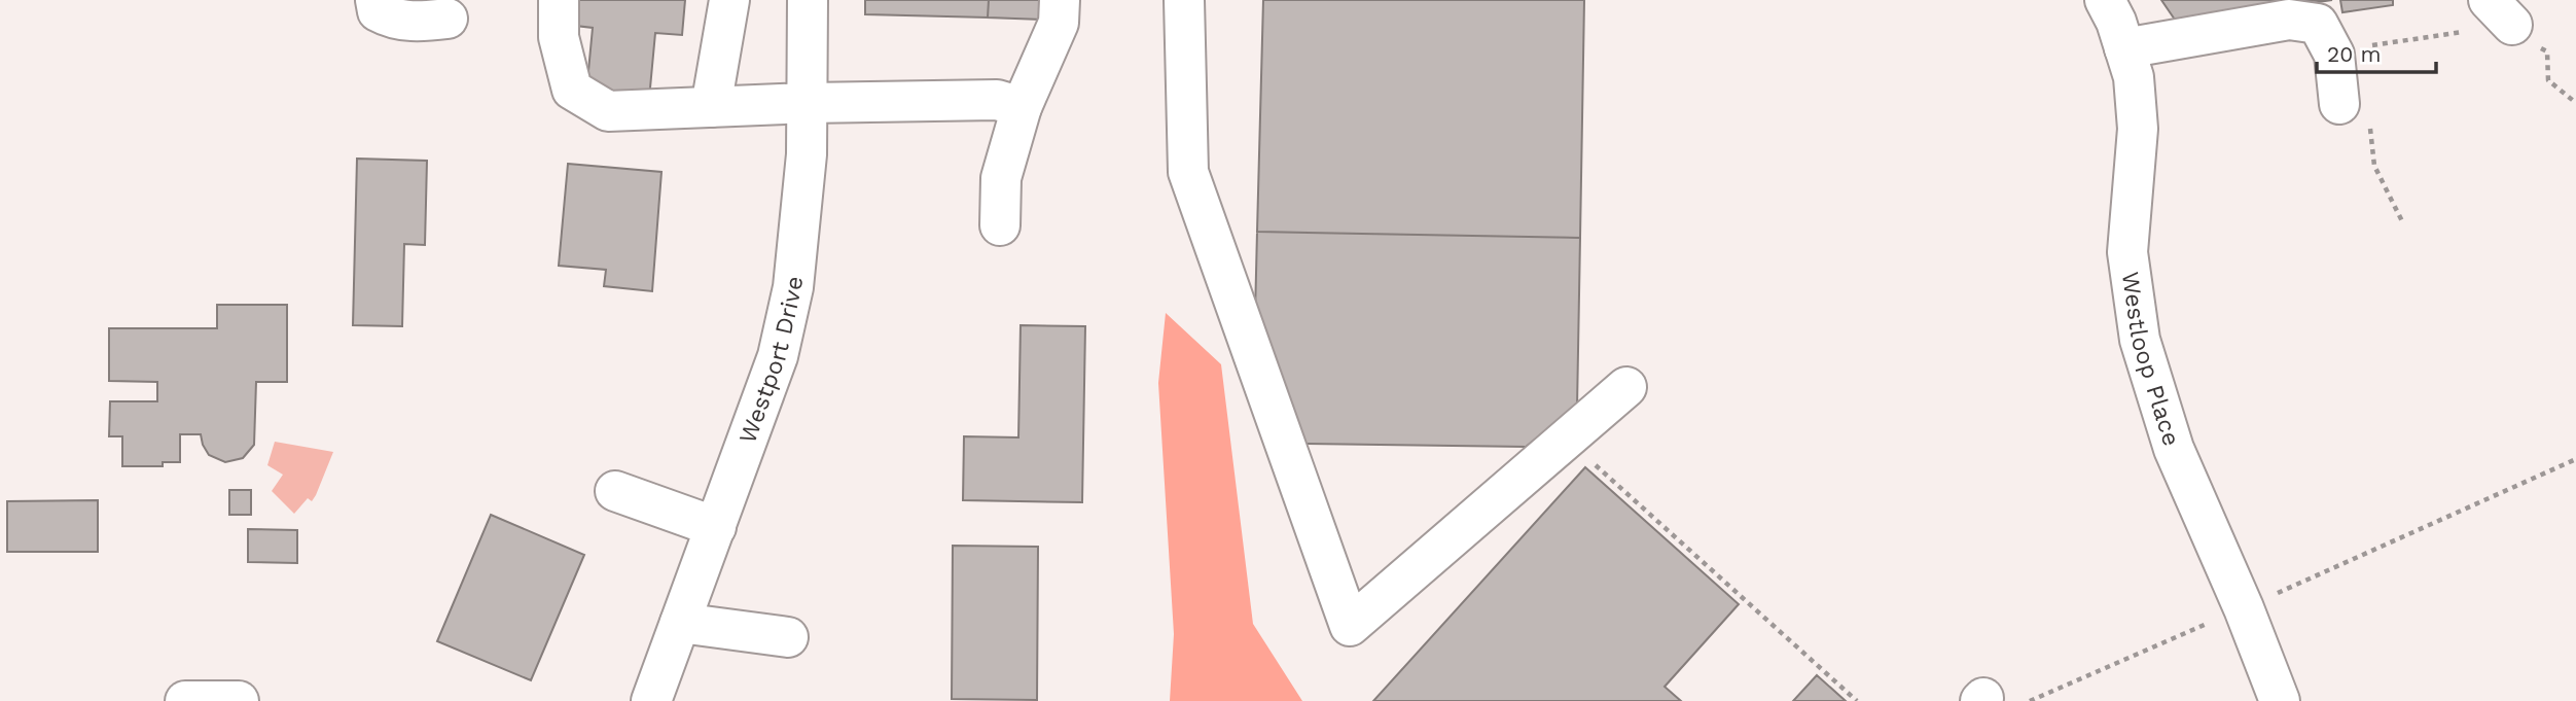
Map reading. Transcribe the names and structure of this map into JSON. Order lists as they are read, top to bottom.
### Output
{
  "streets": {
    "street": ["Westport Drive", "Westloop Place"]
  },
  "scale_bar": "20 m"
}
